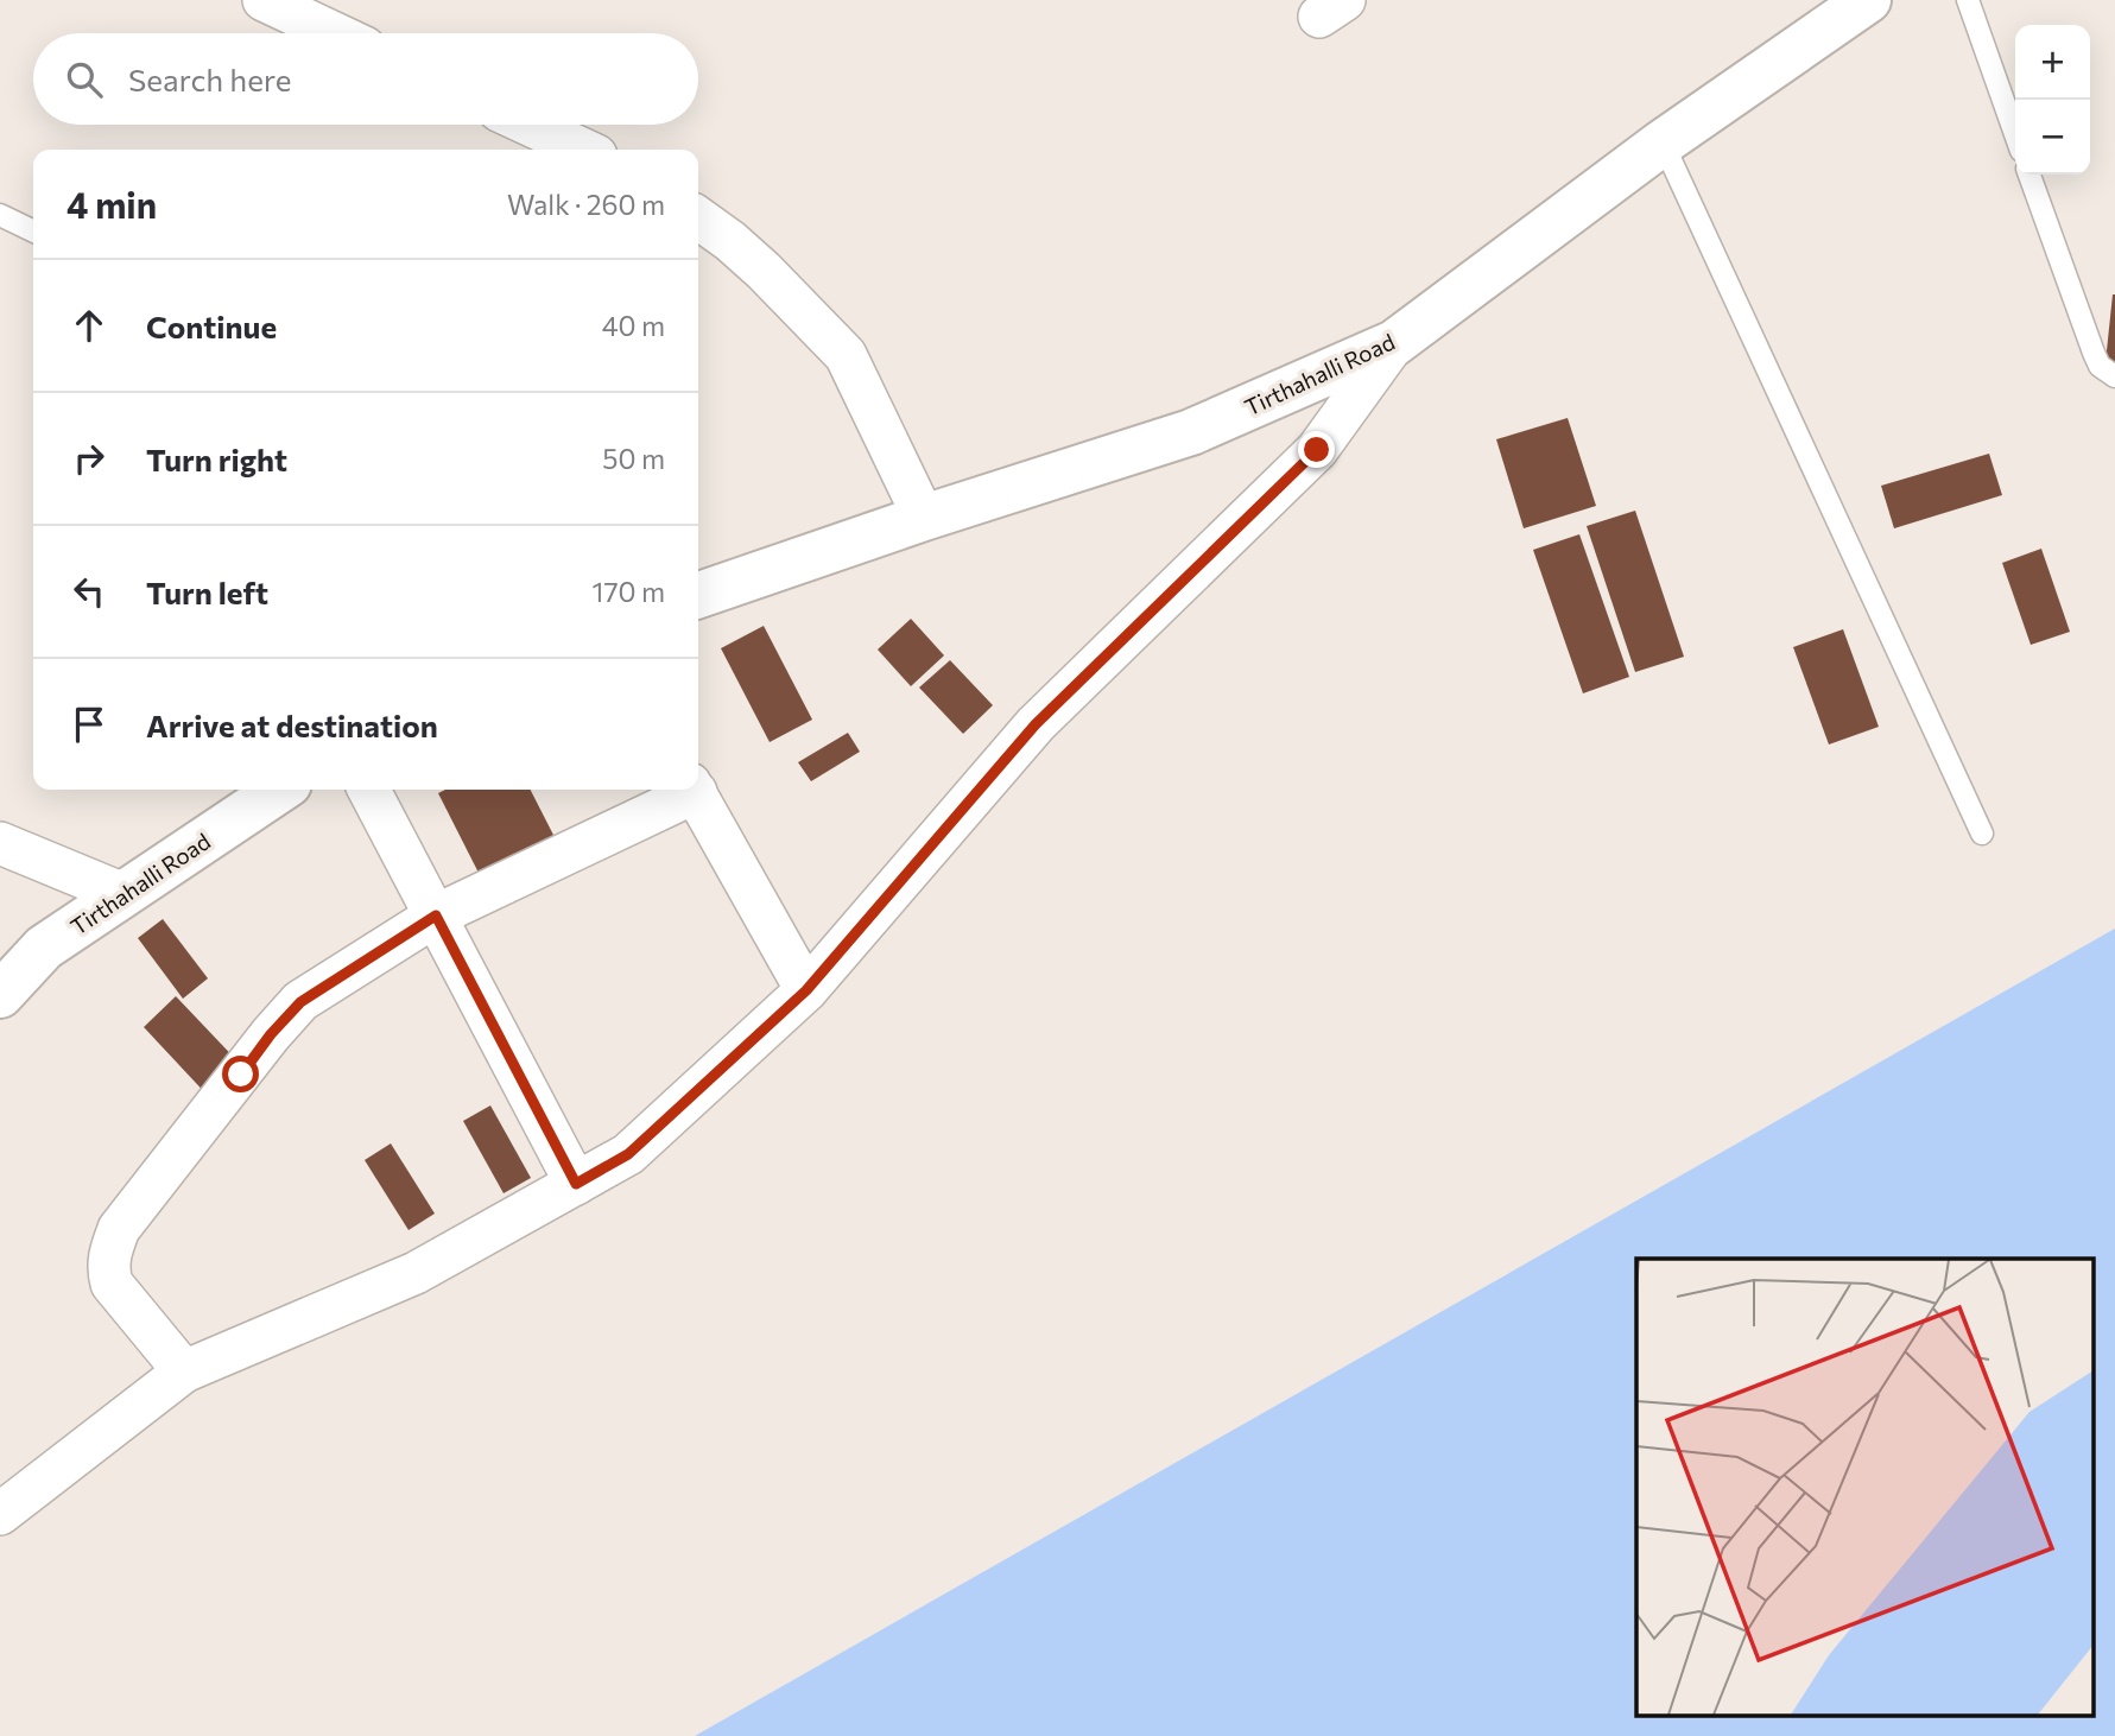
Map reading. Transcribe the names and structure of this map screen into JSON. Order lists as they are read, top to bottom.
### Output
{
  "streets": {
    "highway": ["Tirthahalli Road"]
  },
  "page": {
    "map_buttons": ["+", "−"],
    "search": "Search here",
    "heading": ["4 min", "Walk · 260 m"],
    "list": [
      ["Continue", "40 m"],
      ["Turn right", "50 m"],
      ["Turn left", "170 m"],
      "Arrive at destination"
    ]
  }
}
